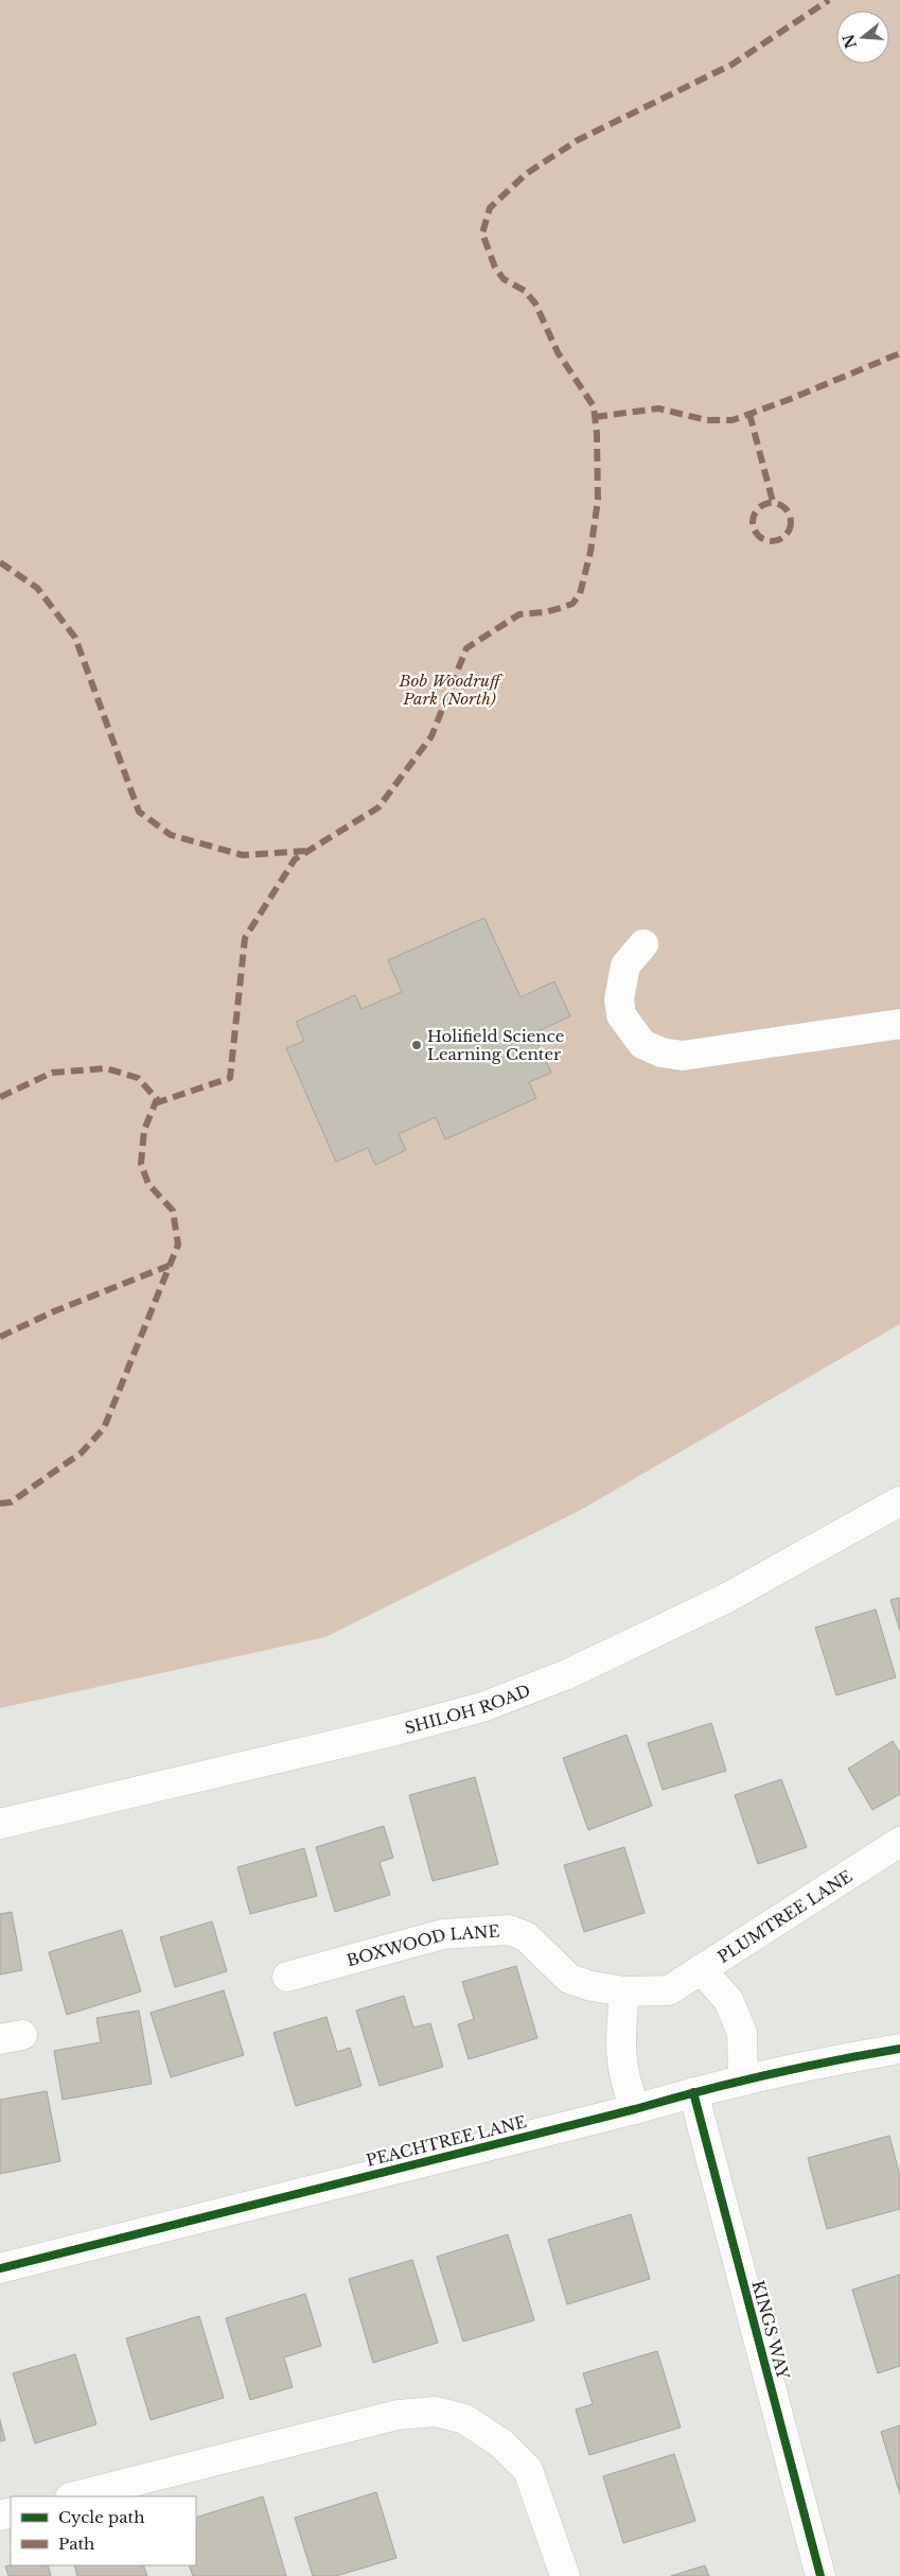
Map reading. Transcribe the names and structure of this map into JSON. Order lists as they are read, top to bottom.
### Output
{
  "streets": {
    "street": [
      "SHILOH ROAD",
      "PLUMTREE LANE",
      "BOXWOOD LANE",
      "PEACHTREE LANE",
      "KINGS WAY"
    ]
  },
  "crossings": [
    ["PLUMTREE LANE", "BOXWOOD LANE"],
    ["PEACHTREE LANE", "KINGS WAY"]
  ],
  "parks": ["Bob Woodruff Park (North)"],
  "places": ["Holifield Science Learning Center"],
  "legend": ["Cycle path", "Path"],
  "north": "left"
}
